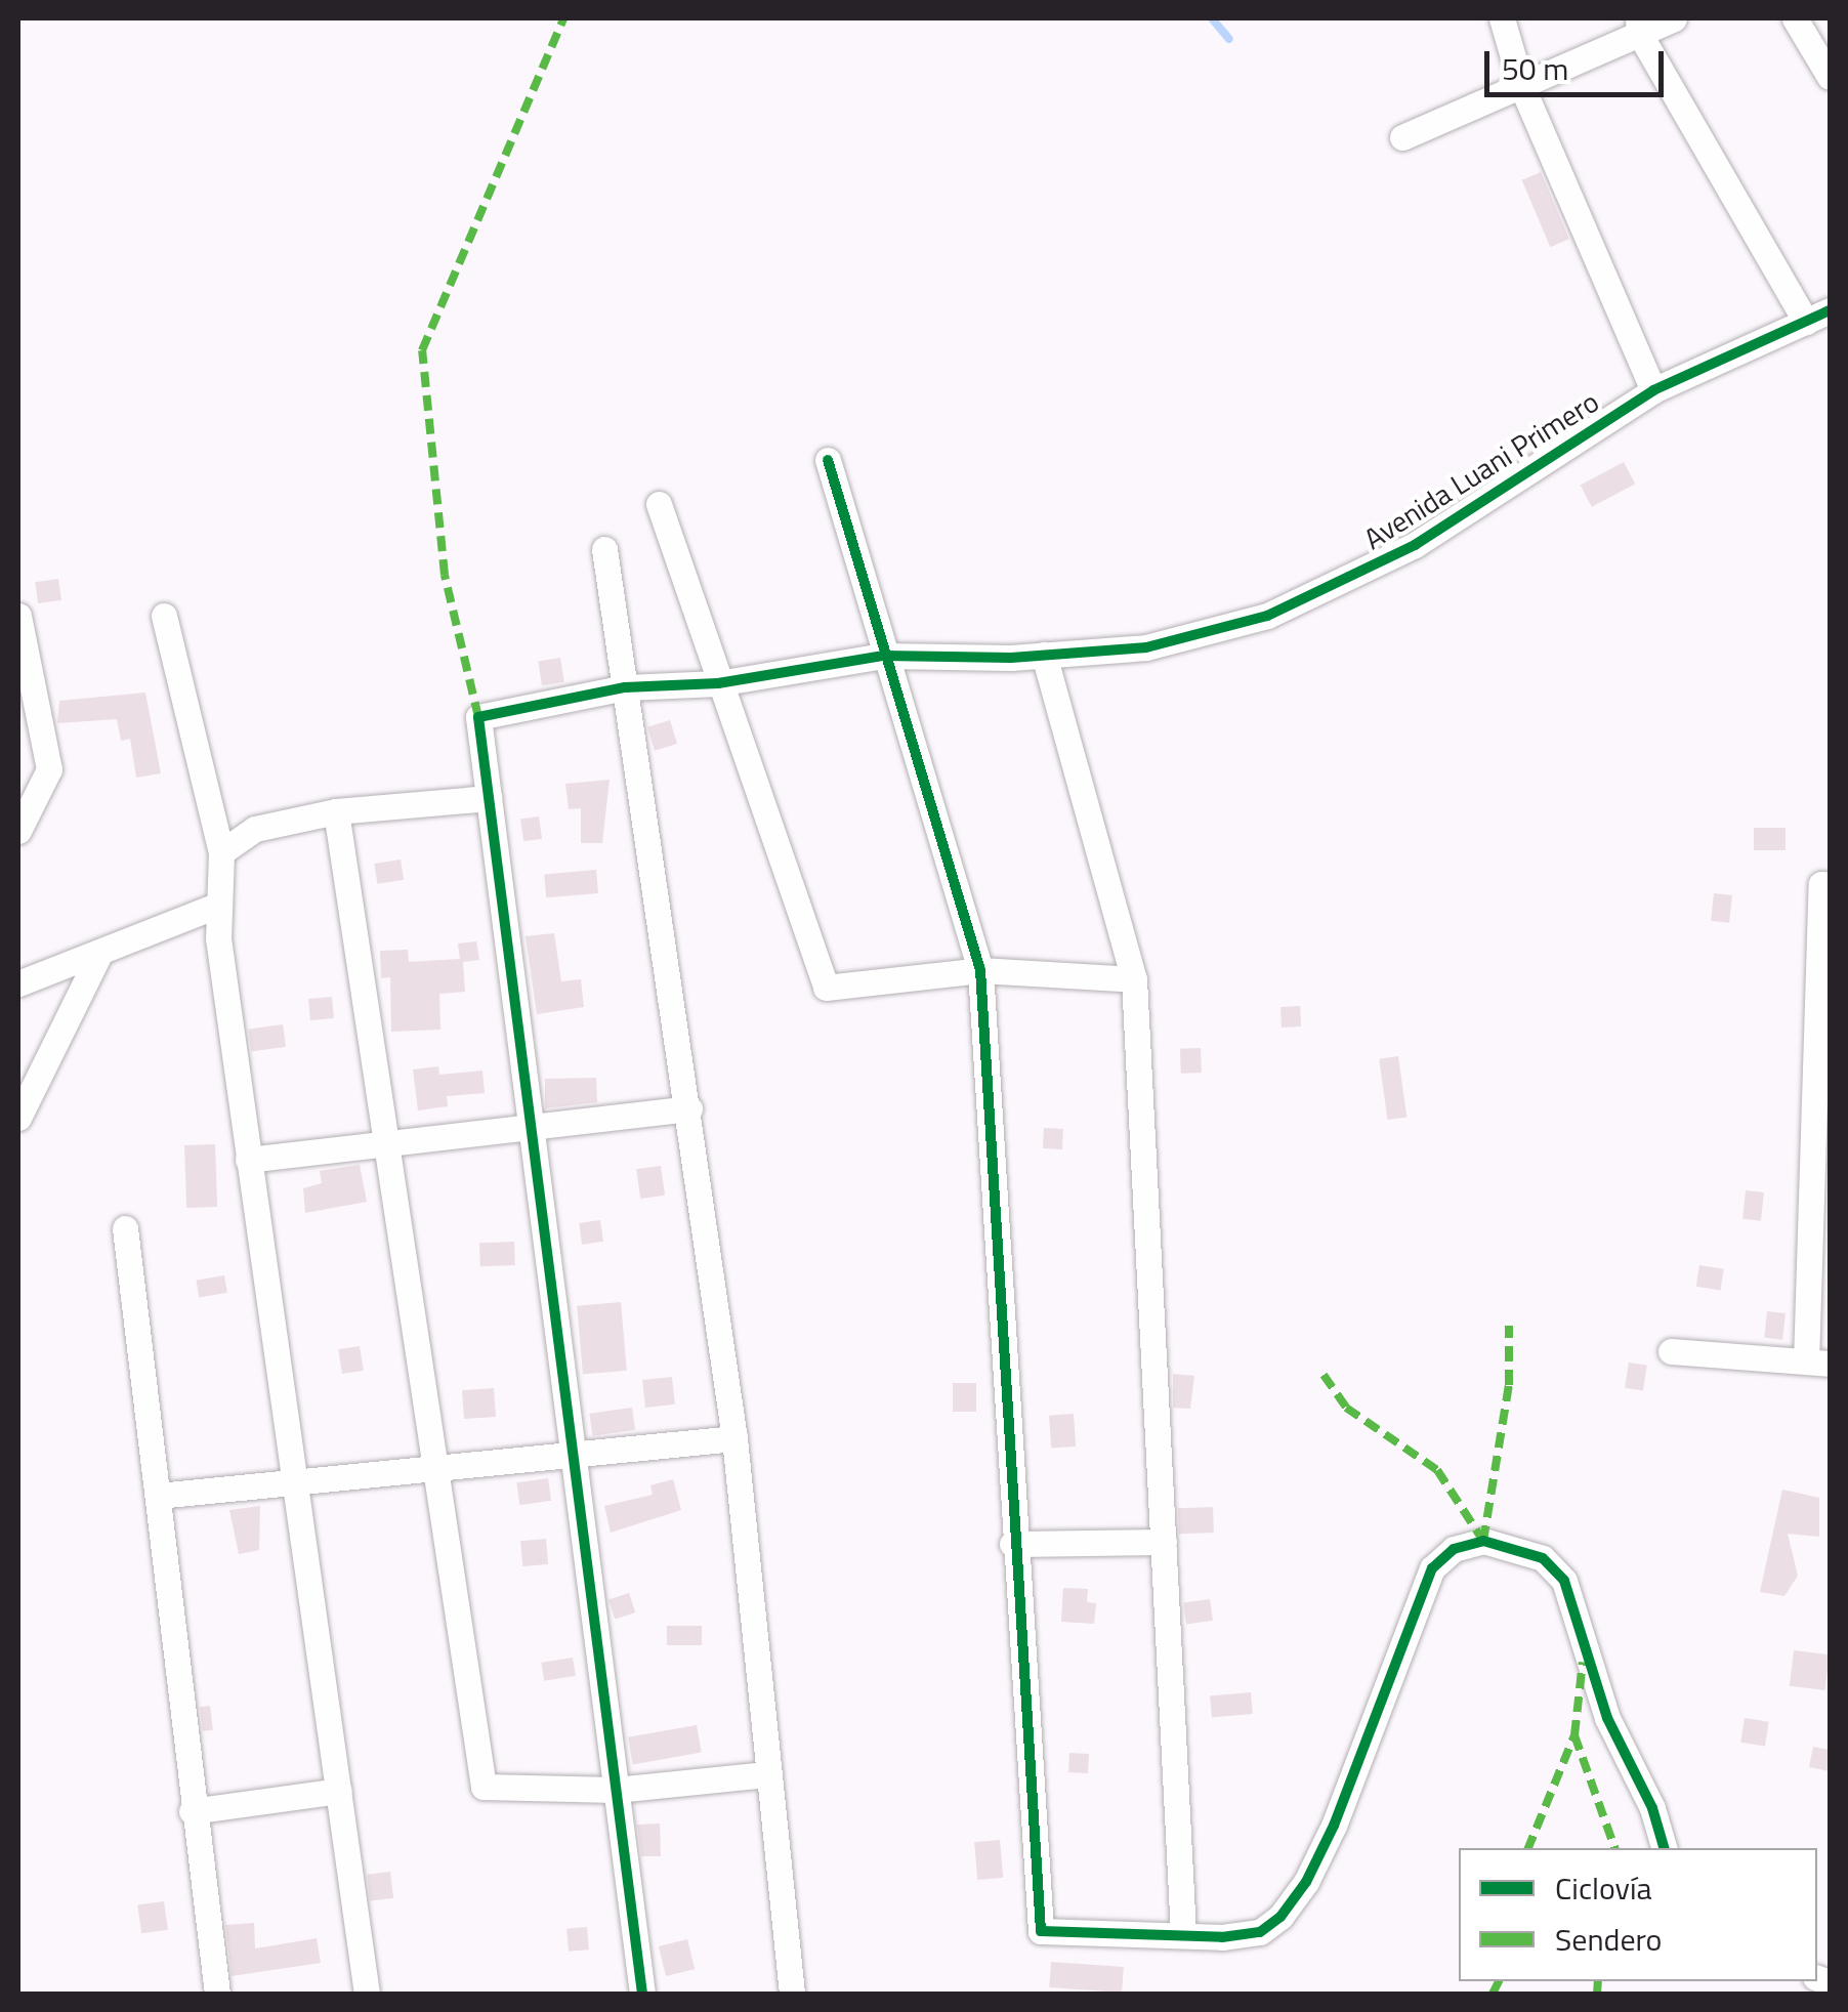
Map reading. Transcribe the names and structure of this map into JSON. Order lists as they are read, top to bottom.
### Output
{
  "streets": {
    "street": ["Avenida Luani Primero"]
  },
  "legend": ["Ciclovía", "Sendero"],
  "scale_bar": "50 m"
}
